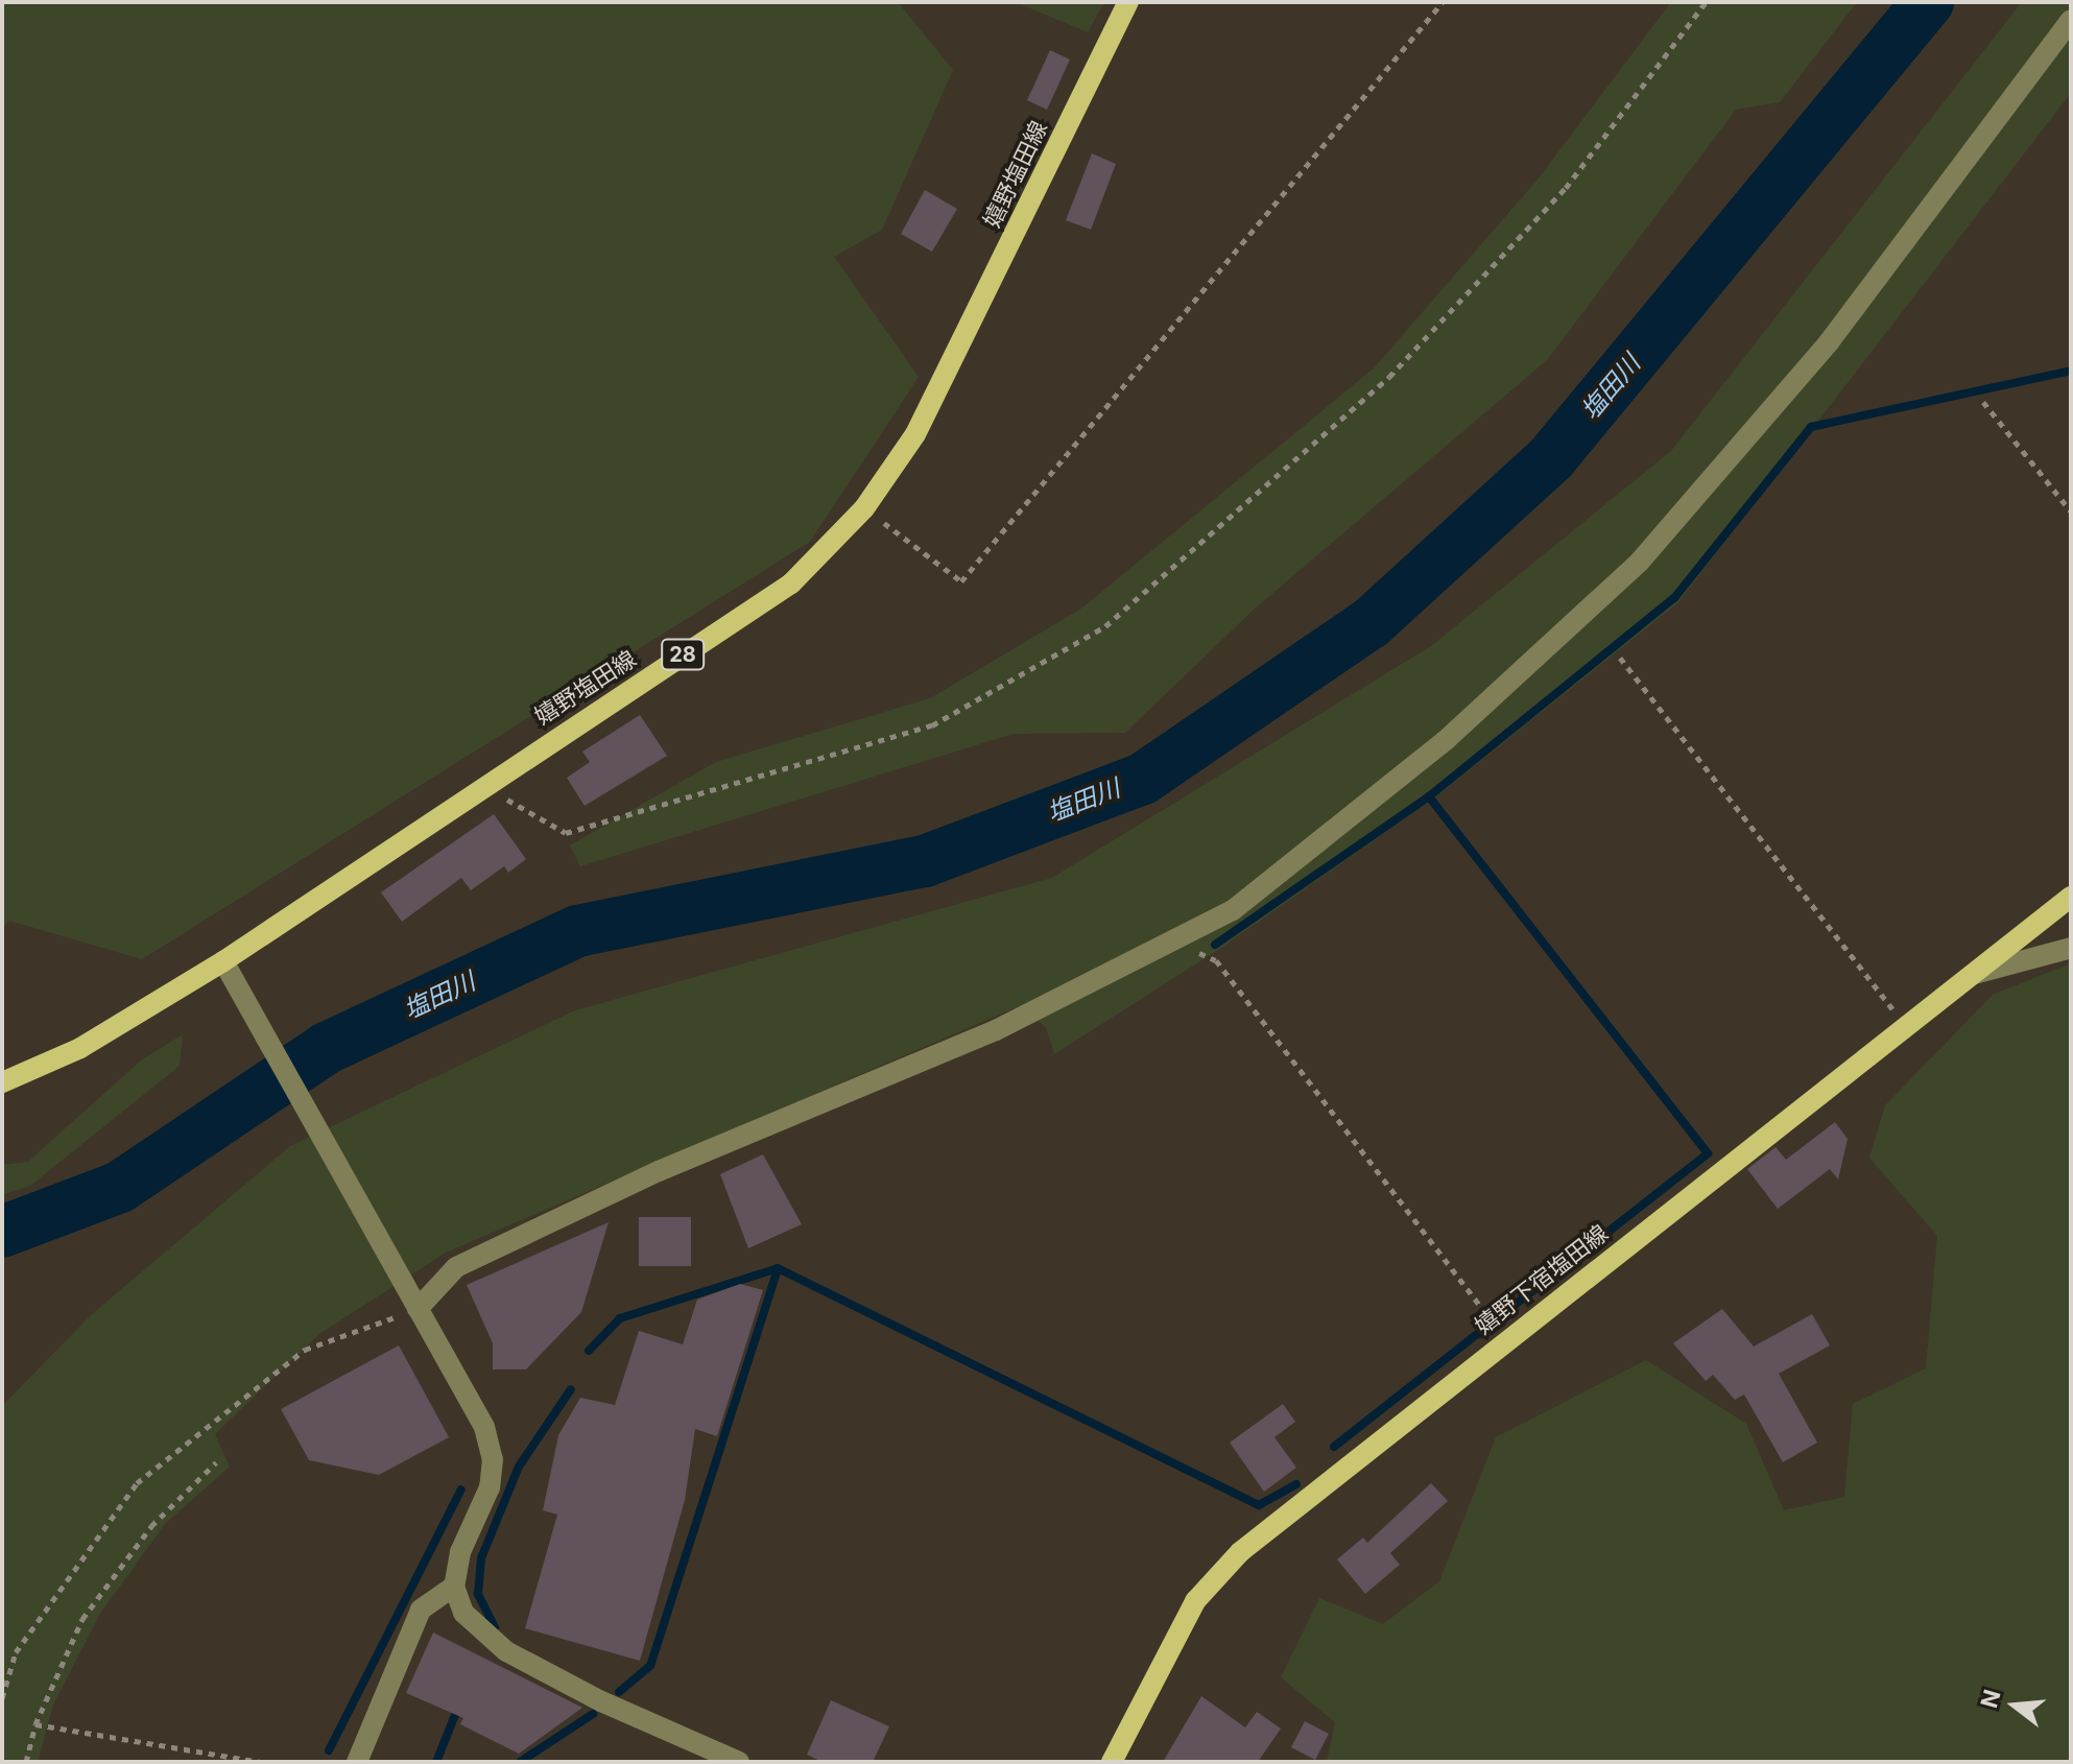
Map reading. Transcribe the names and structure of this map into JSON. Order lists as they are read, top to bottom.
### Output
{
  "streets": {
    "main road": ["嬉野塩田線", "28", "嬉野下宿塩田線"]
  },
  "water": ["塩田川"],
  "north": "left"
}
